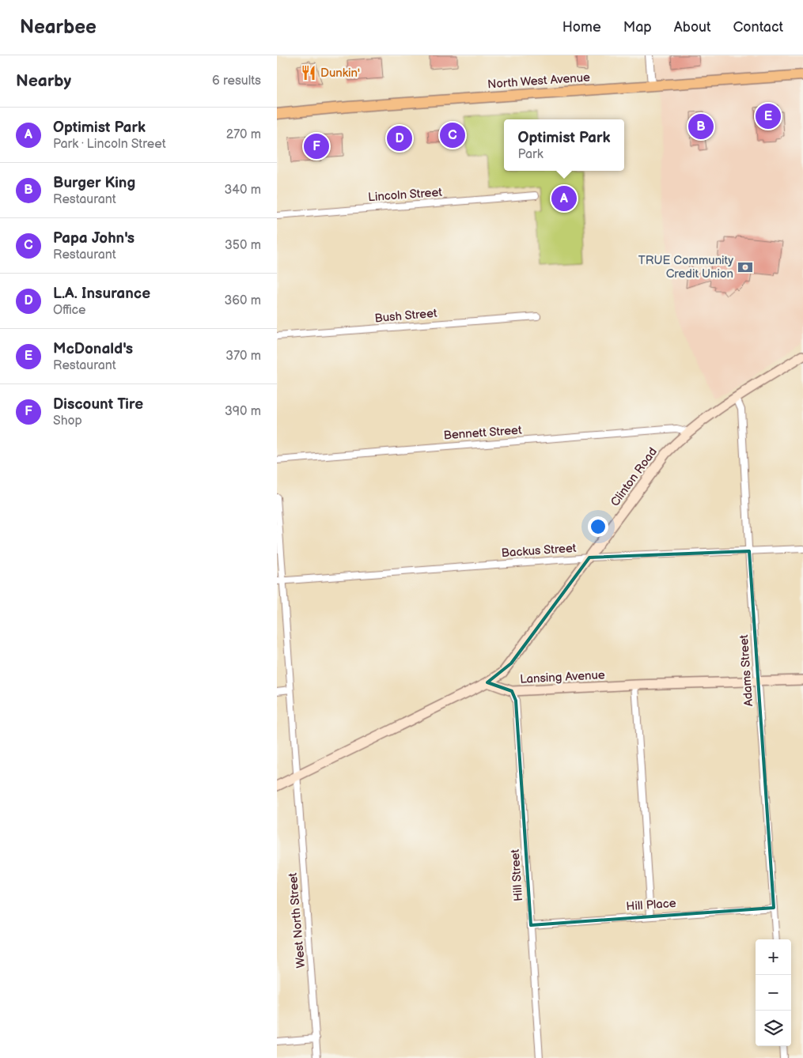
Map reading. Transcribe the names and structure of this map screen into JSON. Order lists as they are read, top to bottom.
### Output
{
  "streets": {
    "main road": ["North West Avenue", "Clinton Road", "Lansing Avenue"],
    "street": [
      "Lincoln Street",
      "Bush Street",
      "Bennett Street",
      "Backus Street",
      "Adams Street",
      "Hill Street",
      "Hill Place",
      "West North Street"
    ]
  },
  "crossings": [
    ["Bennett Street", "Clinton Road"],
    ["Clinton Road", "Backus Street"],
    ["Clinton Road", "Adams Street"],
    ["Clinton Road", "Lansing Avenue"],
    ["Backus Street", "Adams Street"],
    ["Backus Street", "West North Street"],
    ["Adams Street", "Lansing Avenue"],
    ["Adams Street", "Hill Place"],
    ["Lansing Avenue", "Hill Street"],
    ["Hill Street", "Hill Place"]
  ],
  "places": {
    "restaurant": ["Dunkin'"],
    "bank": ["TRUE Community Credit Union"]
  },
  "page": {
    "header": "Nearbee",
    "nav": [
      "Home",
      "Map",
      "About",
      "Contact"
    ],
    "heading": ["Nearby", "6 results"],
    "pins": [
      "E",
      "B",
      "C",
      "D",
      "F",
      "A"
    ],
    "list": [
      {
        "mark": "A",
        "name": "Optimist Park",
        "note": "Park · Lincoln Street",
        "value": "270 m"
      },
      {
        "mark": "B",
        "name": "Burger King",
        "note": "Restaurant",
        "value": "340 m"
      },
      {
        "mark": "C",
        "name": "Papa John's",
        "note": "Restaurant",
        "value": "350 m"
      },
      {
        "mark": "D",
        "name": "L.A. Insurance",
        "note": "Office",
        "value": "360 m"
      },
      {
        "mark": "E",
        "name": "McDonald's",
        "note": "Restaurant",
        "value": "370 m"
      },
      {
        "mark": "F",
        "name": "Discount Tire",
        "note": "Shop",
        "value": "390 m"
      }
    ],
    "popup": ["Optimist Park", "Park"],
    "map_buttons": ["+", "−"]
  }
}
